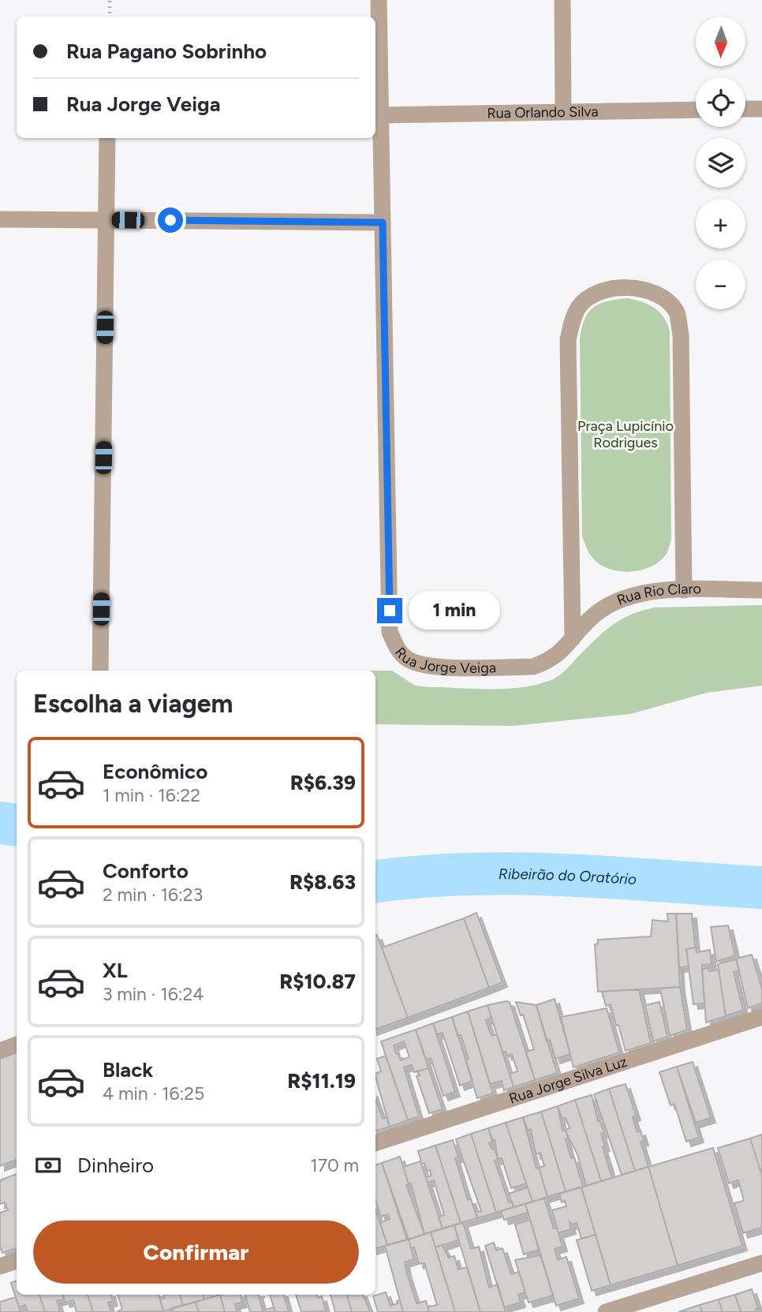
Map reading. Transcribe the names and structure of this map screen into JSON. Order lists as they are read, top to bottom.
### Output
{
  "streets": {
    "street": [
      "Rua Orlando Silva",
      "Rua Rio Claro",
      "Rua Jorge Veiga",
      "Rua Jorge Silva Luz"
    ]
  },
  "crossings": [
    ["Rua Orlando Silva", "Rua Jorge Veiga"],
    ["Rua Rio Claro", "Rua Jorge Veiga"]
  ],
  "water": ["Ribeirão do Oratório"],
  "parks": ["Praça Lupicínio Rodrigues"],
  "north": "bottom",
  "page": {
    "map_buttons": ["+", "−"],
    "banner": ["Rua Pagano Sobrinho", "Rua Jorge Veiga"],
    "bubble": "1 min",
    "heading": "Escolha a viagem",
    "list": [
      {
        "name": "Econômico",
        "note": "1 min · 16:22",
        "value": "R$6.39"
      },
      {
        "name": "Conforto",
        "note": "2 min · 16:23",
        "value": "R$8.63"
      },
      {
        "name": "XL",
        "note": "3 min · 16:24",
        "value": "R$10.87"
      },
      {
        "name": "Black",
        "note": "4 min · 16:25",
        "value": "R$11.19"
      }
    ],
    "pay": ["Dinheiro", "170 m"],
    "buttons": "Confirmar"
  }
}
